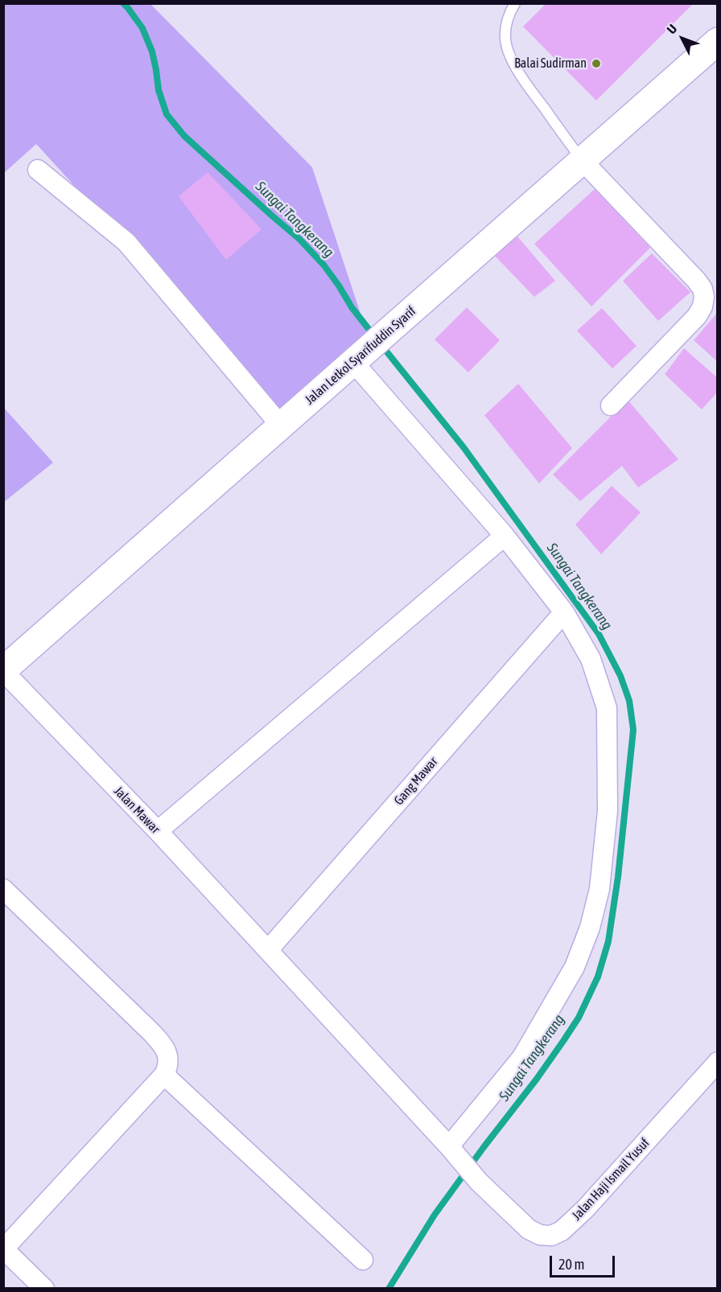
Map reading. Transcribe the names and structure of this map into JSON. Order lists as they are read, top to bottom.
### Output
{
  "streets": {
    "street": [
      "Jalan Letkol Syarifuddin Syarif",
      "Gang Mawar",
      "Jalan Mawar",
      "Jalan Haji Ismail Yusuf"
    ]
  },
  "crossings": [
    ["Jalan Letkol Syarifuddin Syarif", "Jalan Mawar"],
    ["Gang Mawar", "Jalan Mawar"],
    ["Jalan Mawar", "Jalan Haji Ismail Yusuf"]
  ],
  "water": ["Sungai Tangkerang"],
  "places": ["Balai Sudirman"],
  "scale_bar": "20 m",
  "north": "top left"
}
